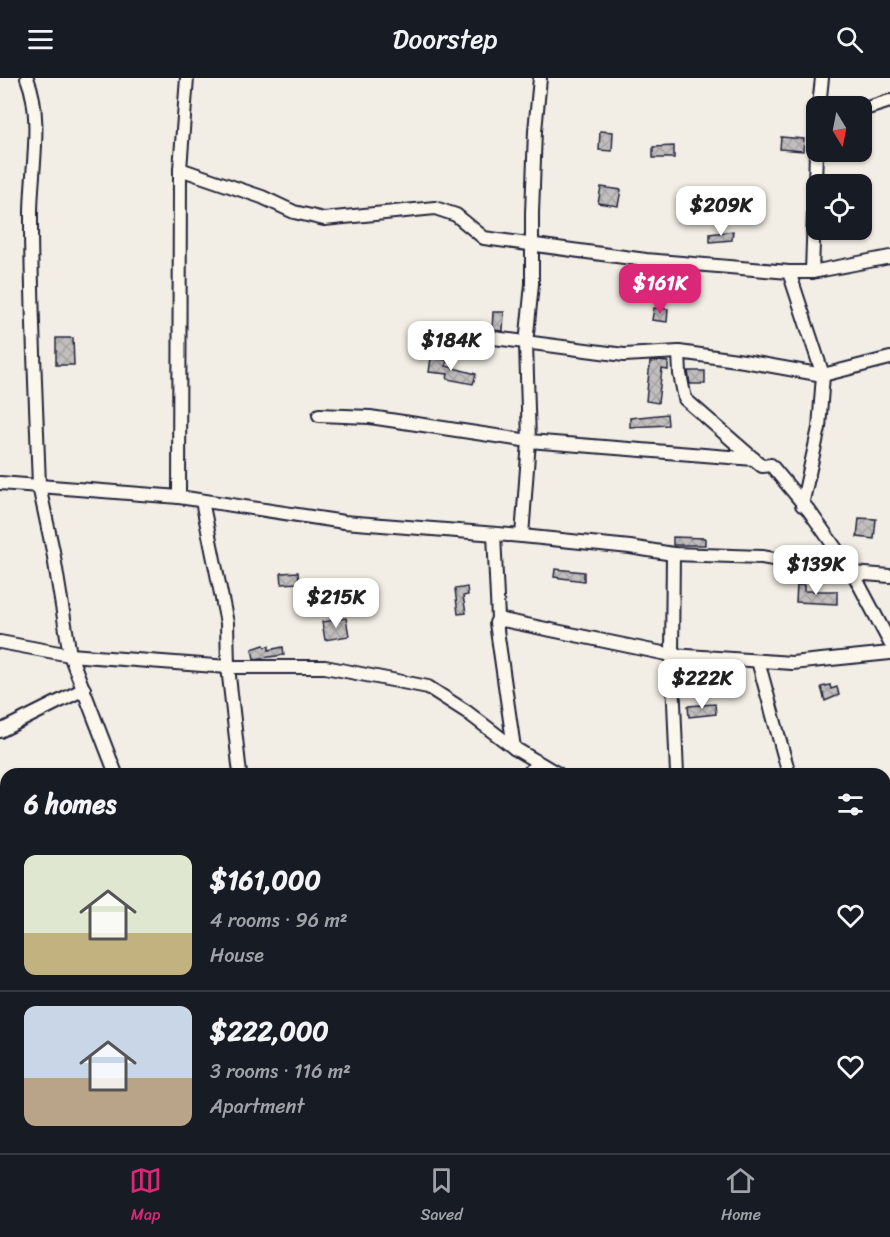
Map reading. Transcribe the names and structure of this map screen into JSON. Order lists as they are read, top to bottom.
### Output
{
  "north": "bottom",
  "page": {
    "header": "Doorstep",
    "price": [
      "$209K",
      "$161K",
      "$184K",
      "$139K",
      "$215K",
      "$222K"
    ],
    "heading": "6 homes",
    "list": [
      {
        "name": "$161,000",
        "note": "4 rooms · 96 m² · House"
      },
      {
        "name": "$222,000",
        "note": "3 rooms · 116 m² · Apartment"
      }
    ],
    "tabs": ["Map", "Saved", "Home"]
  }
}
